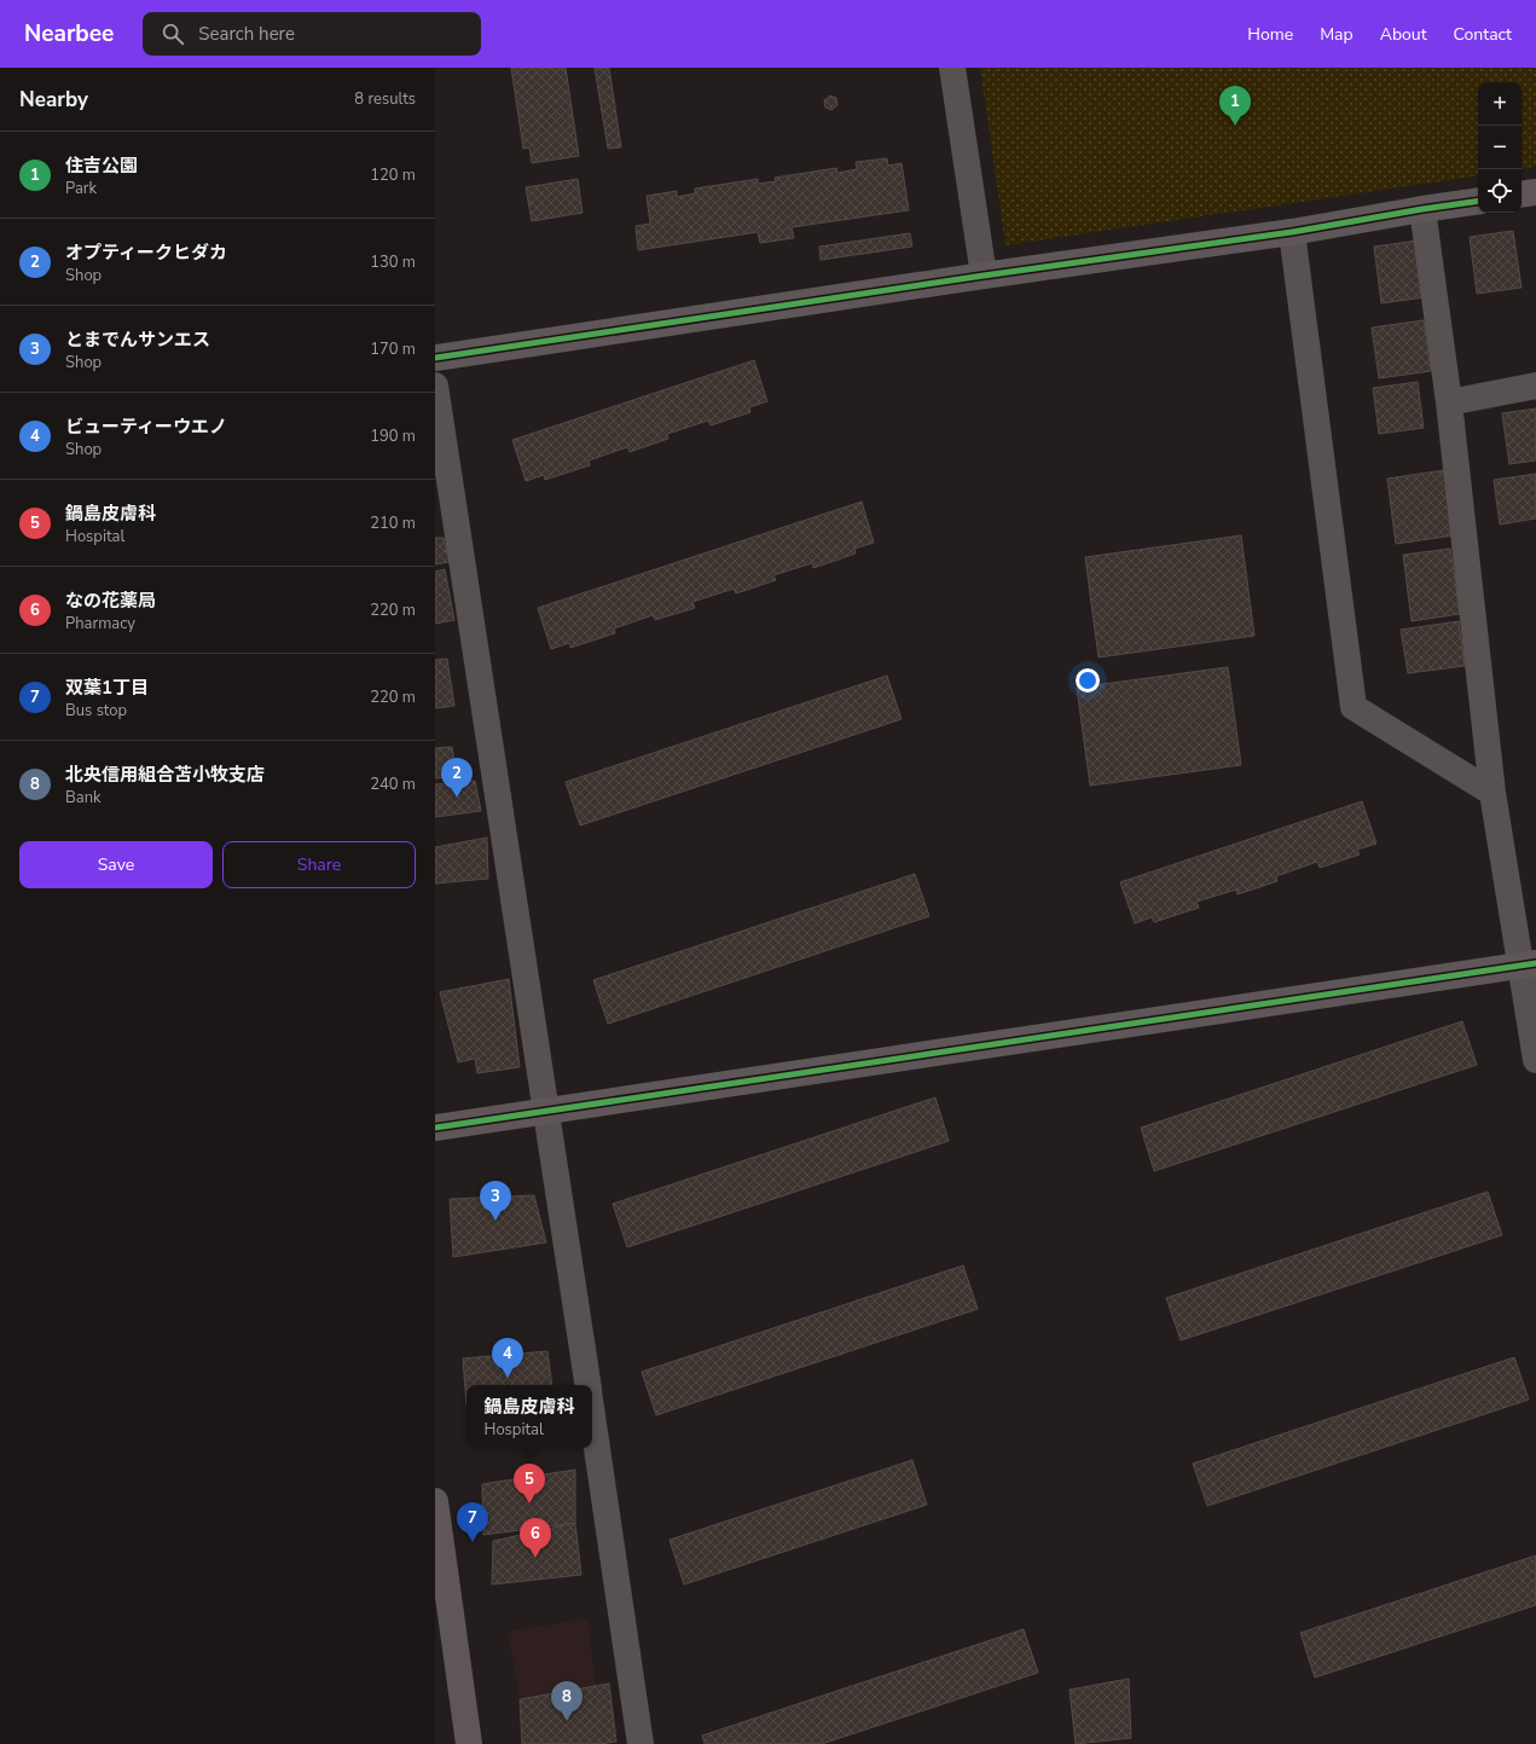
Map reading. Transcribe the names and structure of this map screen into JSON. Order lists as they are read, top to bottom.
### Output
{
  "page": {
    "header": "Nearbee",
    "search": "Search here",
    "nav": [
      "Home",
      "Map",
      "About",
      "Contact"
    ],
    "heading": ["Nearby", "8 results"],
    "map_buttons": ["+", "−"],
    "pins": [
      "1",
      "2",
      "3",
      "4",
      "5",
      "7",
      "6",
      "8"
    ],
    "list": [
      {
        "mark": "1",
        "name": "住吉公園",
        "note": "Park",
        "value": "120 m"
      },
      {
        "mark": "2",
        "name": "オプティークヒダカ",
        "note": "Shop",
        "value": "130 m"
      },
      {
        "mark": "3",
        "name": "とまでんサンエス",
        "note": "Shop",
        "value": "170 m"
      },
      {
        "mark": "4",
        "name": "ビューティーウエノ",
        "note": "Shop",
        "value": "190 m"
      },
      {
        "mark": "5",
        "name": "鍋島皮膚科",
        "note": "Hospital",
        "value": "210 m"
      },
      {
        "mark": "6",
        "name": "なの花薬局",
        "note": "Pharmacy",
        "value": "220 m"
      },
      {
        "mark": "7",
        "name": "双葉1丁目",
        "note": "Bus stop",
        "value": "220 m"
      },
      {
        "mark": "8",
        "name": "北央信用組合苫小牧支店",
        "note": "Bank",
        "value": "240 m"
      }
    ],
    "buttons": ["Save", "Share"],
    "popup": ["鍋島皮膚科", "Hospital"]
  }
}
